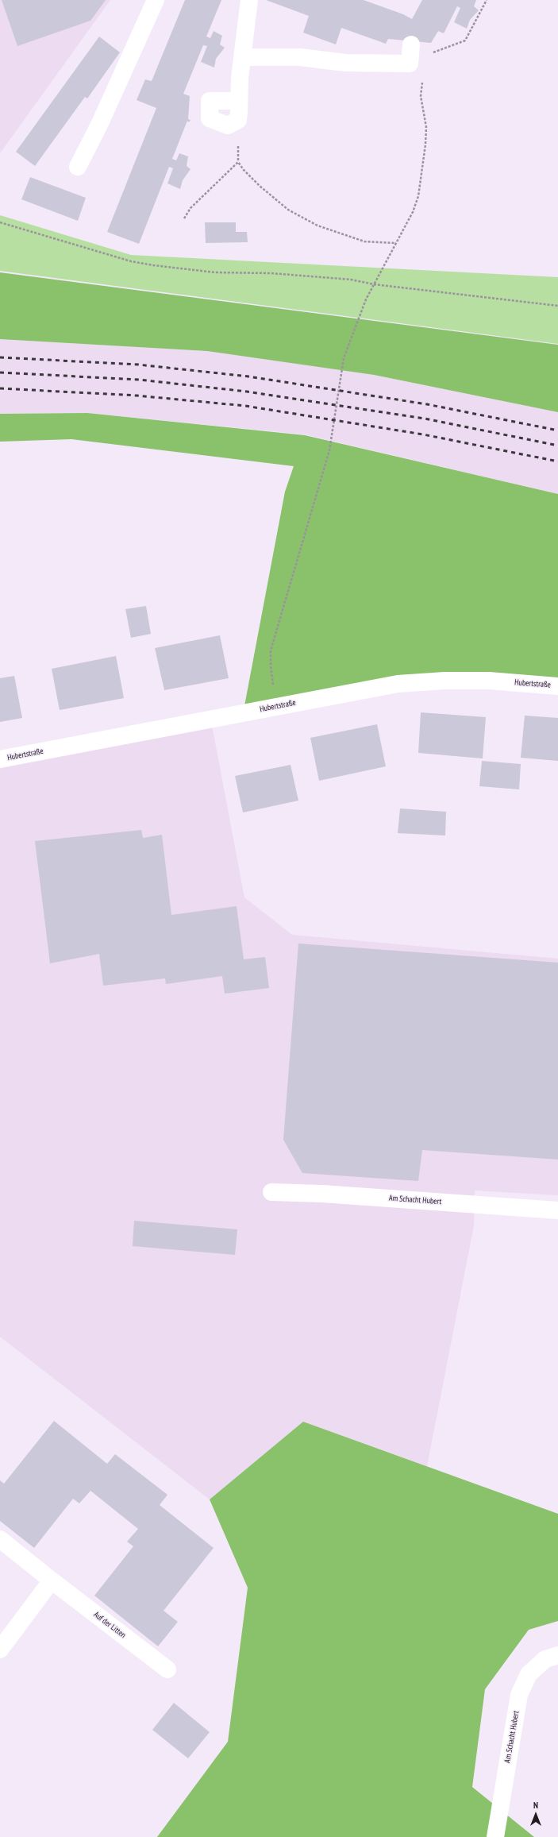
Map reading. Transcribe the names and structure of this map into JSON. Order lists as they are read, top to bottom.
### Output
{
  "streets": {
    "street": ["Hubertstraße", "Am Schacht Hubert", "Auf der Litten"]
  },
  "north": "top"
}
